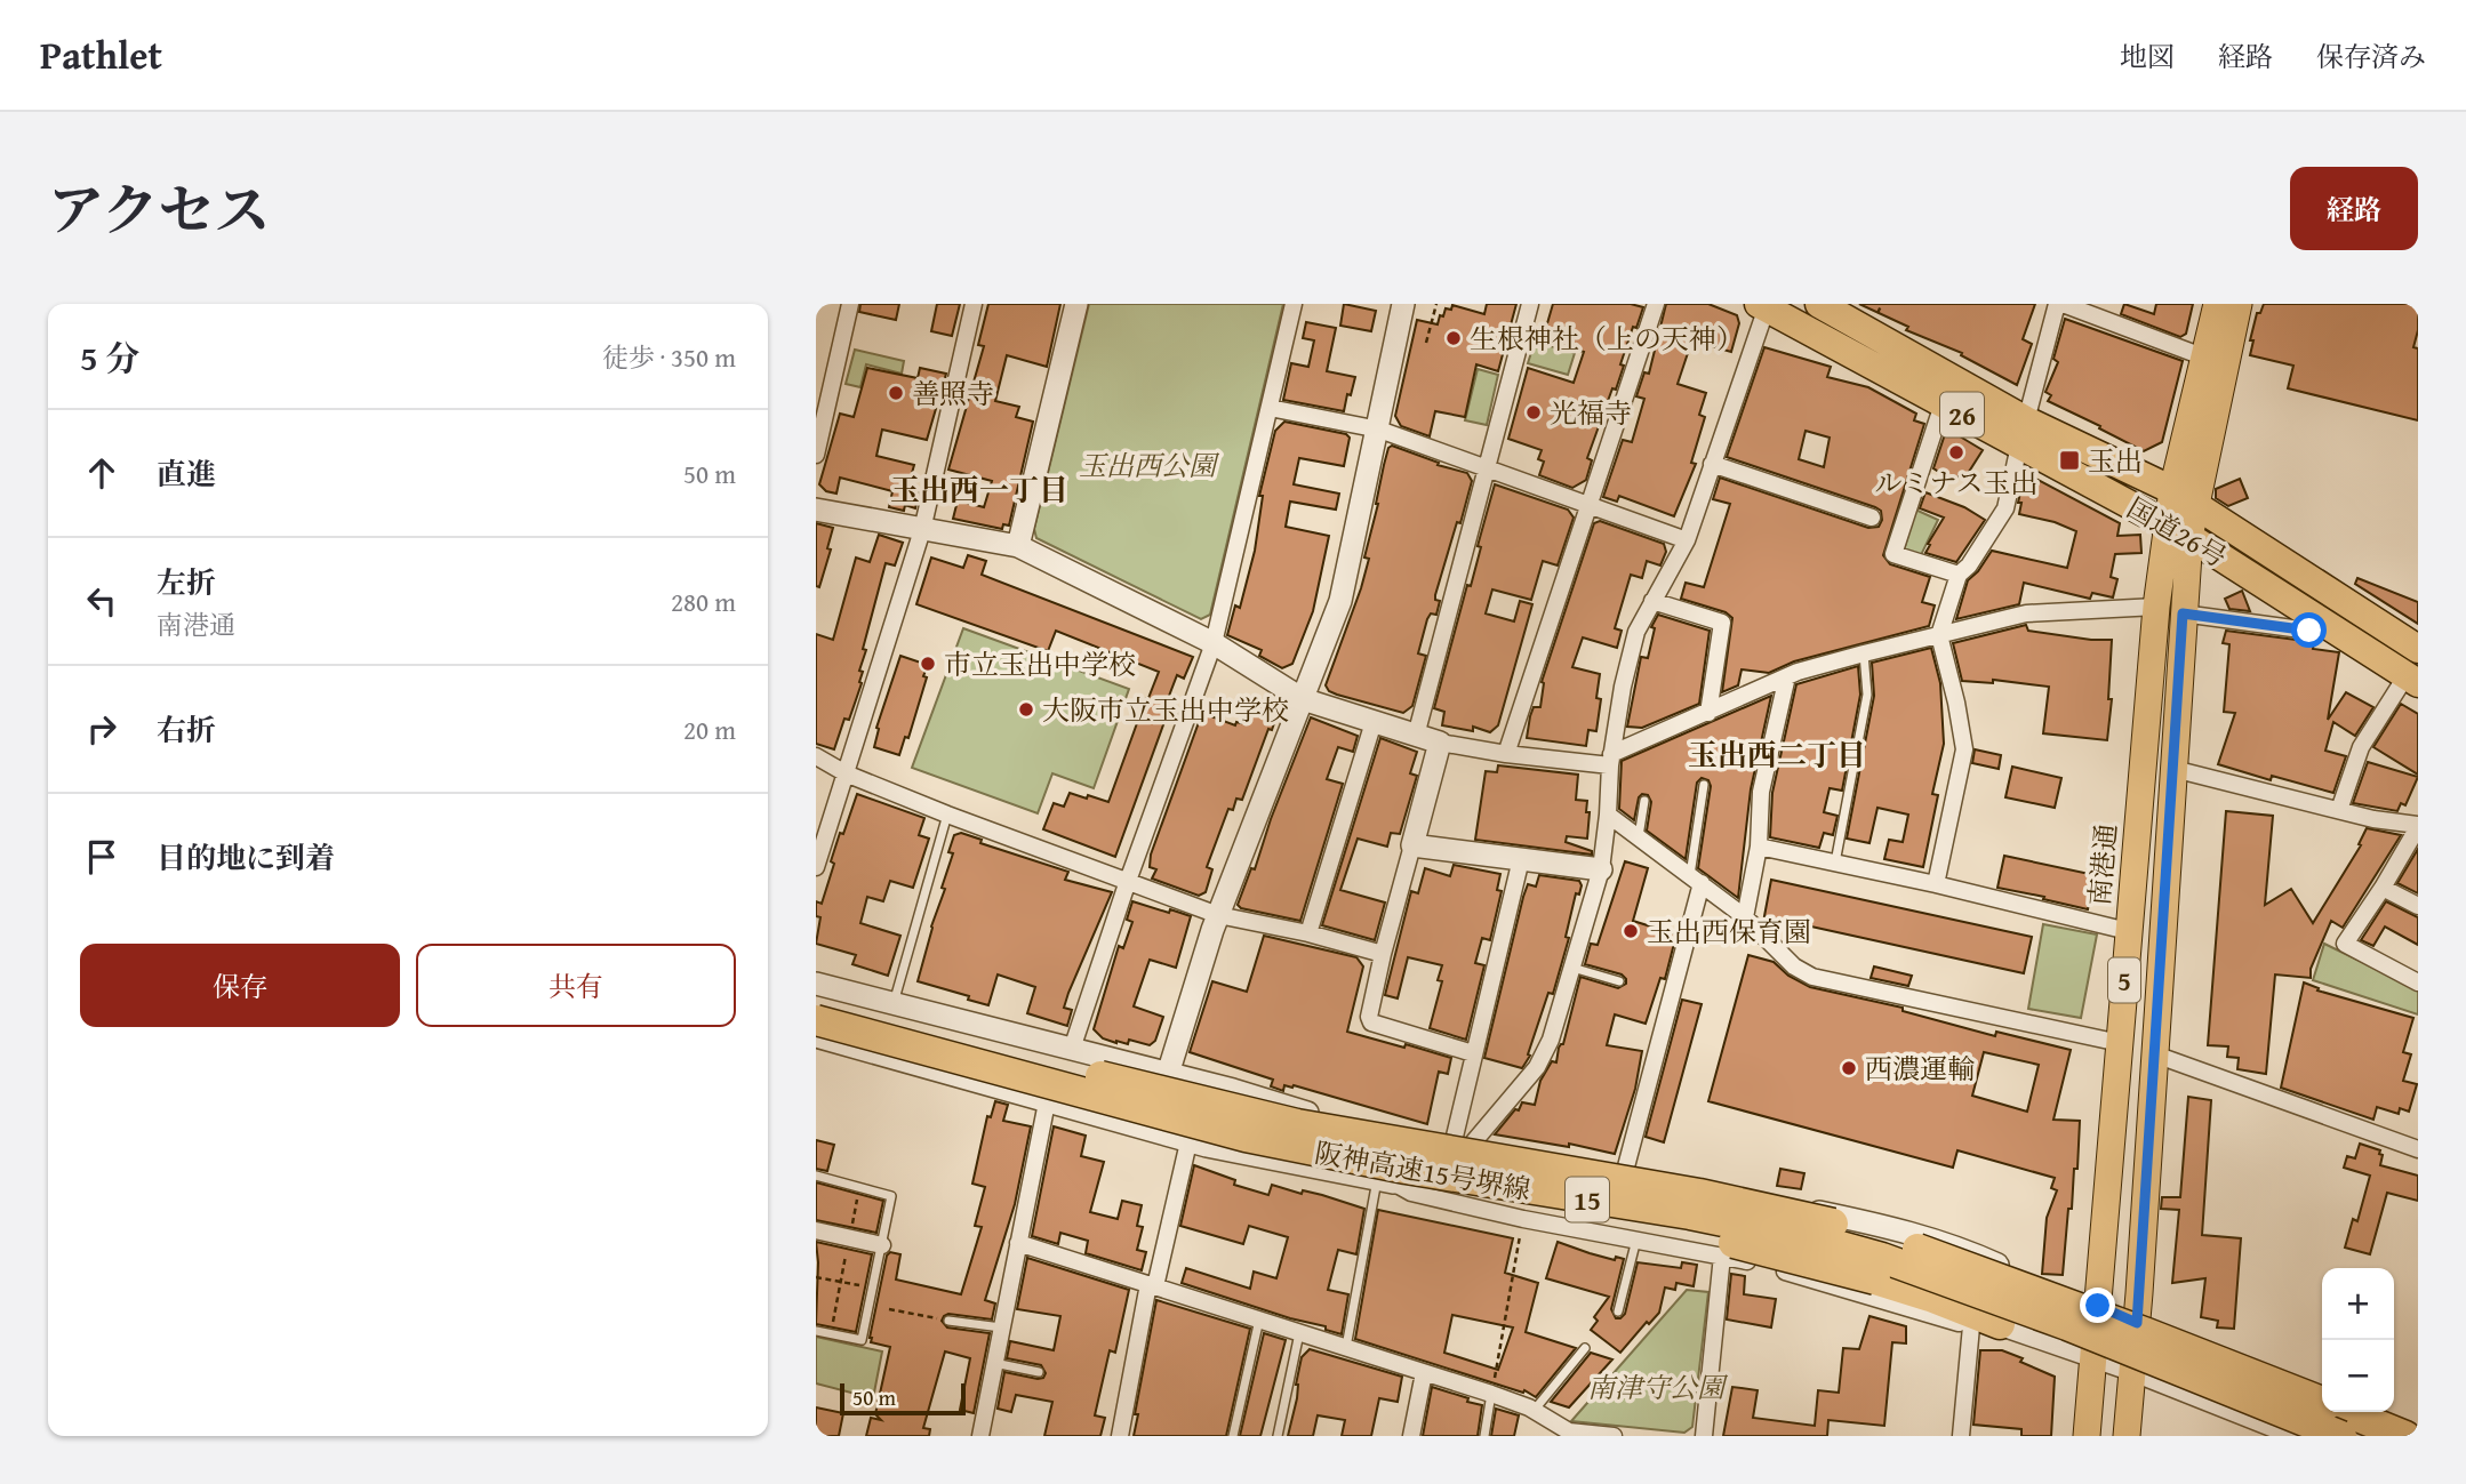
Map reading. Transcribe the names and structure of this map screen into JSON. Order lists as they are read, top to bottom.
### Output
{
  "streets": {
    "highway": [
      "26",
      "国道26号",
      "阪神高速15号堺線",
      "15"
    ],
    "main road": ["南港通", "5"]
  },
  "crossings": [
    ["国道26号", "南港通"],
    ["阪神高速15号堺線", "15"]
  ],
  "districts": ["玉出西一丁目", "玉出西二丁目"],
  "parks": ["玉出西公園", "南津守公園"],
  "places": {
    "other": [
      "生根神社（上の天神）",
      "善照寺",
      "光福寺",
      "ルミナス玉出",
      "市立玉出中学校",
      "大阪市立玉出中学校",
      "玉出西保育園",
      "西濃運輸"
    ],
    "transit": ["玉出"]
  },
  "scale_bar": "50 m",
  "page": {
    "header": "Pathlet",
    "nav": ["地図", "経路", "保存済み"],
    "title": "アクセス",
    "buttons": [
      "経路",
      ["保存", "共有"]
    ],
    "heading": ["5 分", "徒歩 · 350 m"],
    "list": [
      ["直進", "50 m"],
      ["左折", "南港通", "280 m"],
      ["右折", "20 m"],
      "目的地に到着"
    ],
    "map_buttons": ["+", "−"],
    "scale": "50 m"
  }
}
